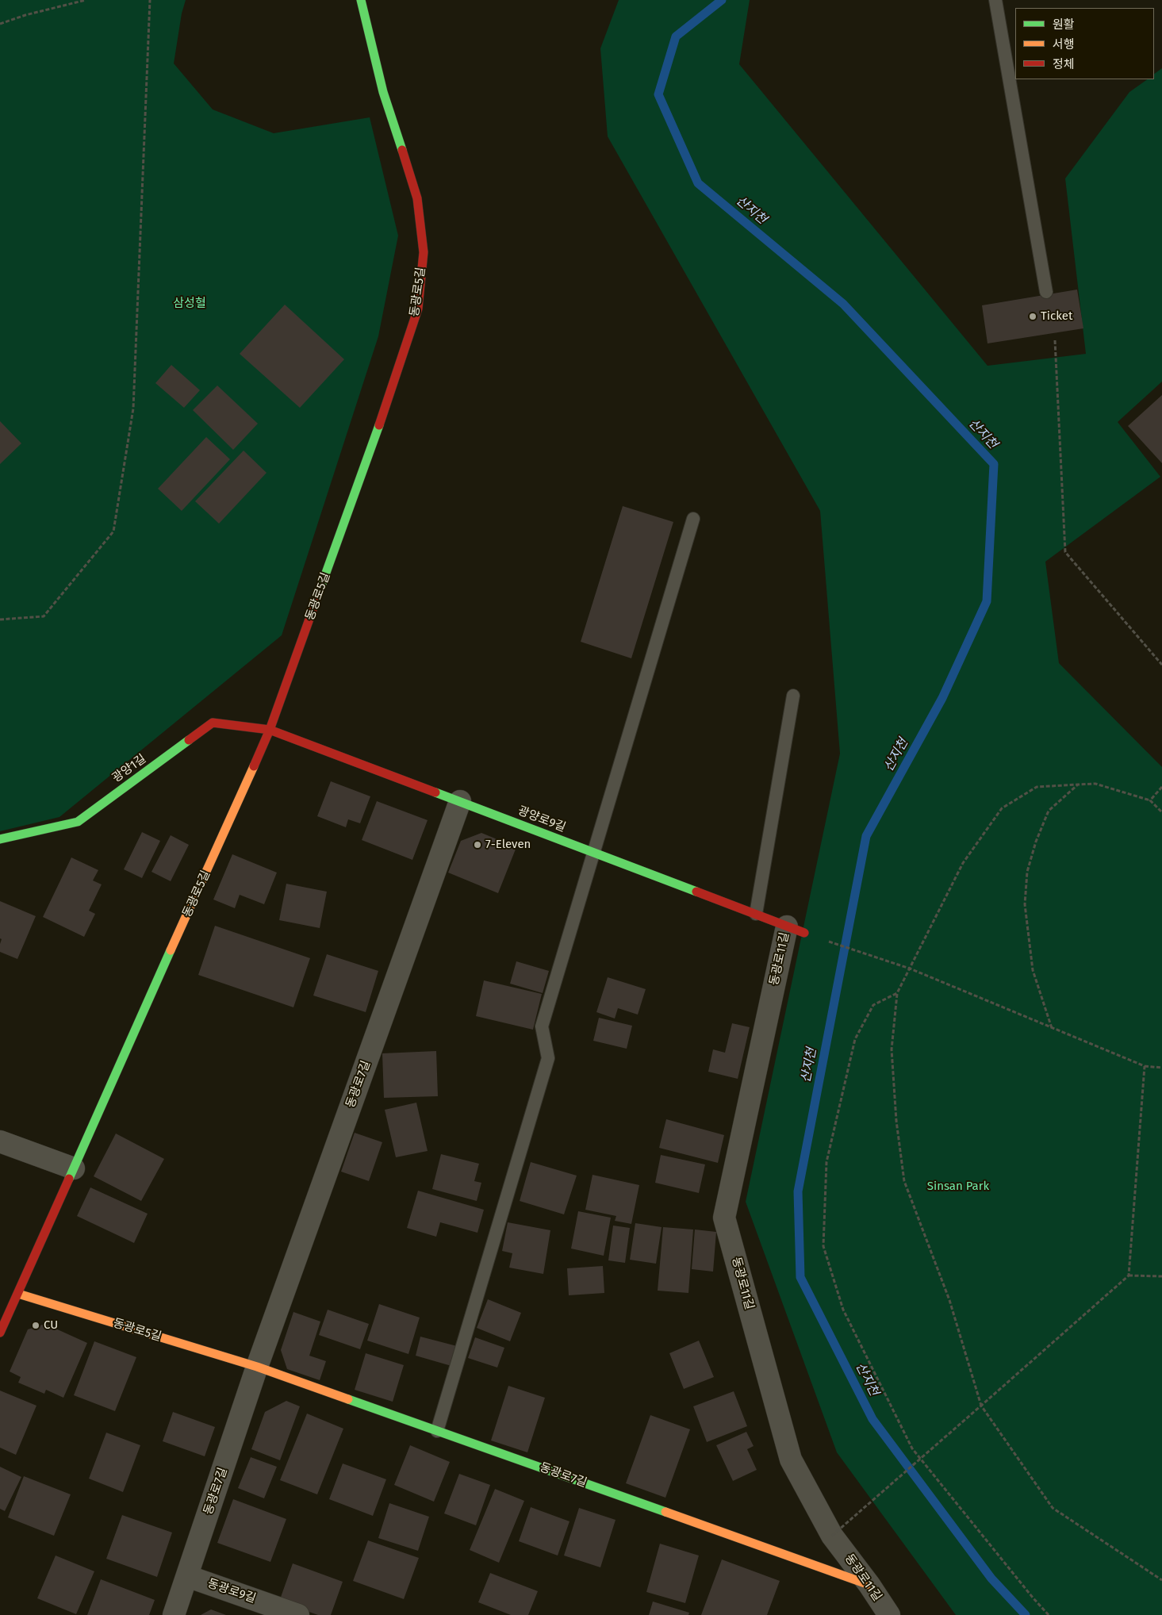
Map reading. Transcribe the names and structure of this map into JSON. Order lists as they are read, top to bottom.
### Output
{
  "streets": {
    "street": [
      "동광로5길",
      "광양1길",
      "광양로9길",
      "동광로11길",
      "동광로7길",
      "동광로9길"
    ]
  },
  "crossings": [
    ["동광로5길", "광양1길"],
    ["동광로5길", "광양로9길"],
    ["동광로5길", "동광로7길"],
    ["광양1길", "광양로9길"],
    ["광양로9길", "동광로11길"],
    ["광양로9길", "동광로7길"],
    ["동광로11길", "동광로7길"],
    ["동광로7길", "동광로9길"]
  ],
  "water": ["산지천"],
  "parks": ["삼성혈", "Sinsan Park"],
  "places": ["Ticket", "7-Eleven", "CU"],
  "legend": ["원활", "서행", "정체"]
}
